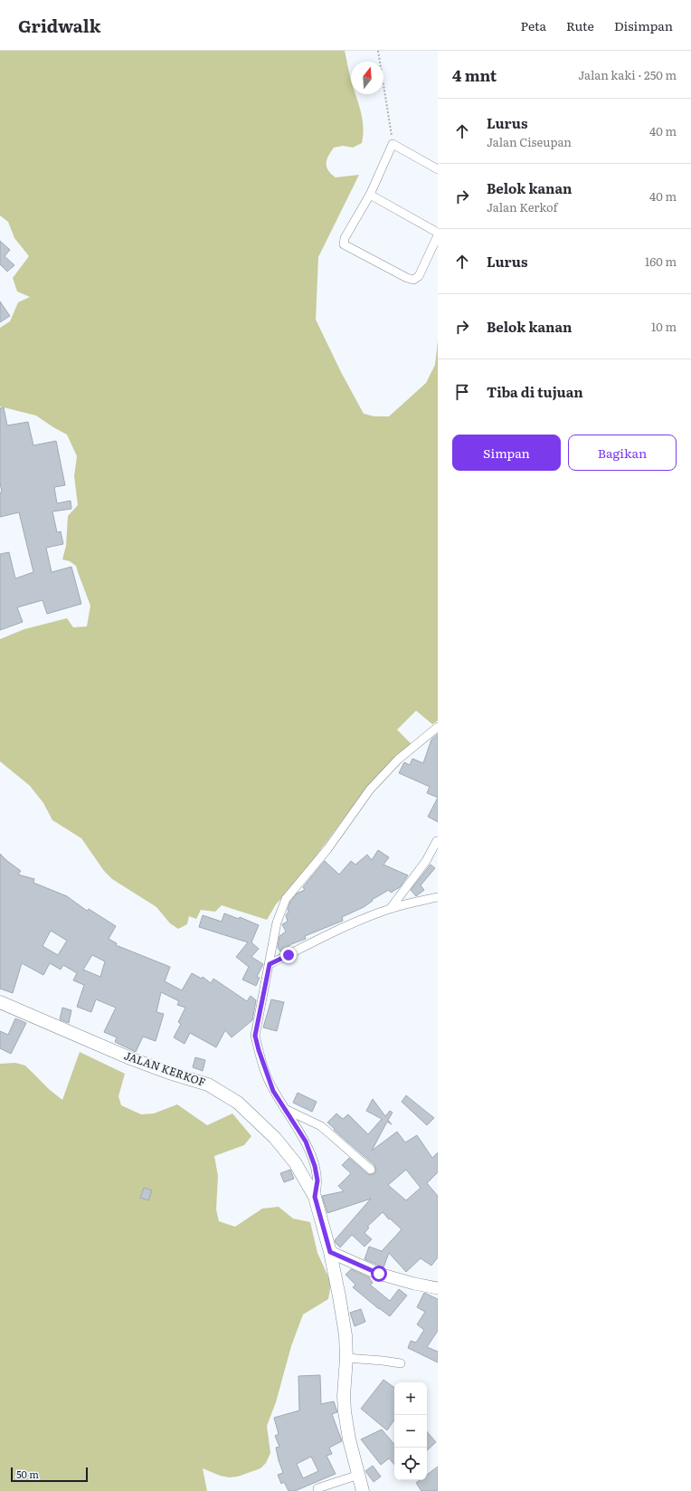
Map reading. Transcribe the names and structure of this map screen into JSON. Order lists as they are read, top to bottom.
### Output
{
  "streets": {
    "main road": ["JALAN KERKOF"]
  },
  "scale_bar": "50 m",
  "north": "top",
  "page": {
    "header": "Gridwalk",
    "nav": ["Peta", "Rute", "Disimpan"],
    "heading": ["4 mnt", "Jalan kaki · 250 m"],
    "list": [
      ["Lurus", "Jalan Ciseupan", "40 m"],
      ["Belok kanan", "Jalan Kerkof", "40 m"],
      ["Lurus", "160 m"],
      ["Belok kanan", "10 m"],
      "Tiba di tujuan"
    ],
    "buttons": ["Simpan", "Bagikan"],
    "map_buttons": ["+", "−"],
    "scale": "50 m"
  }
}
